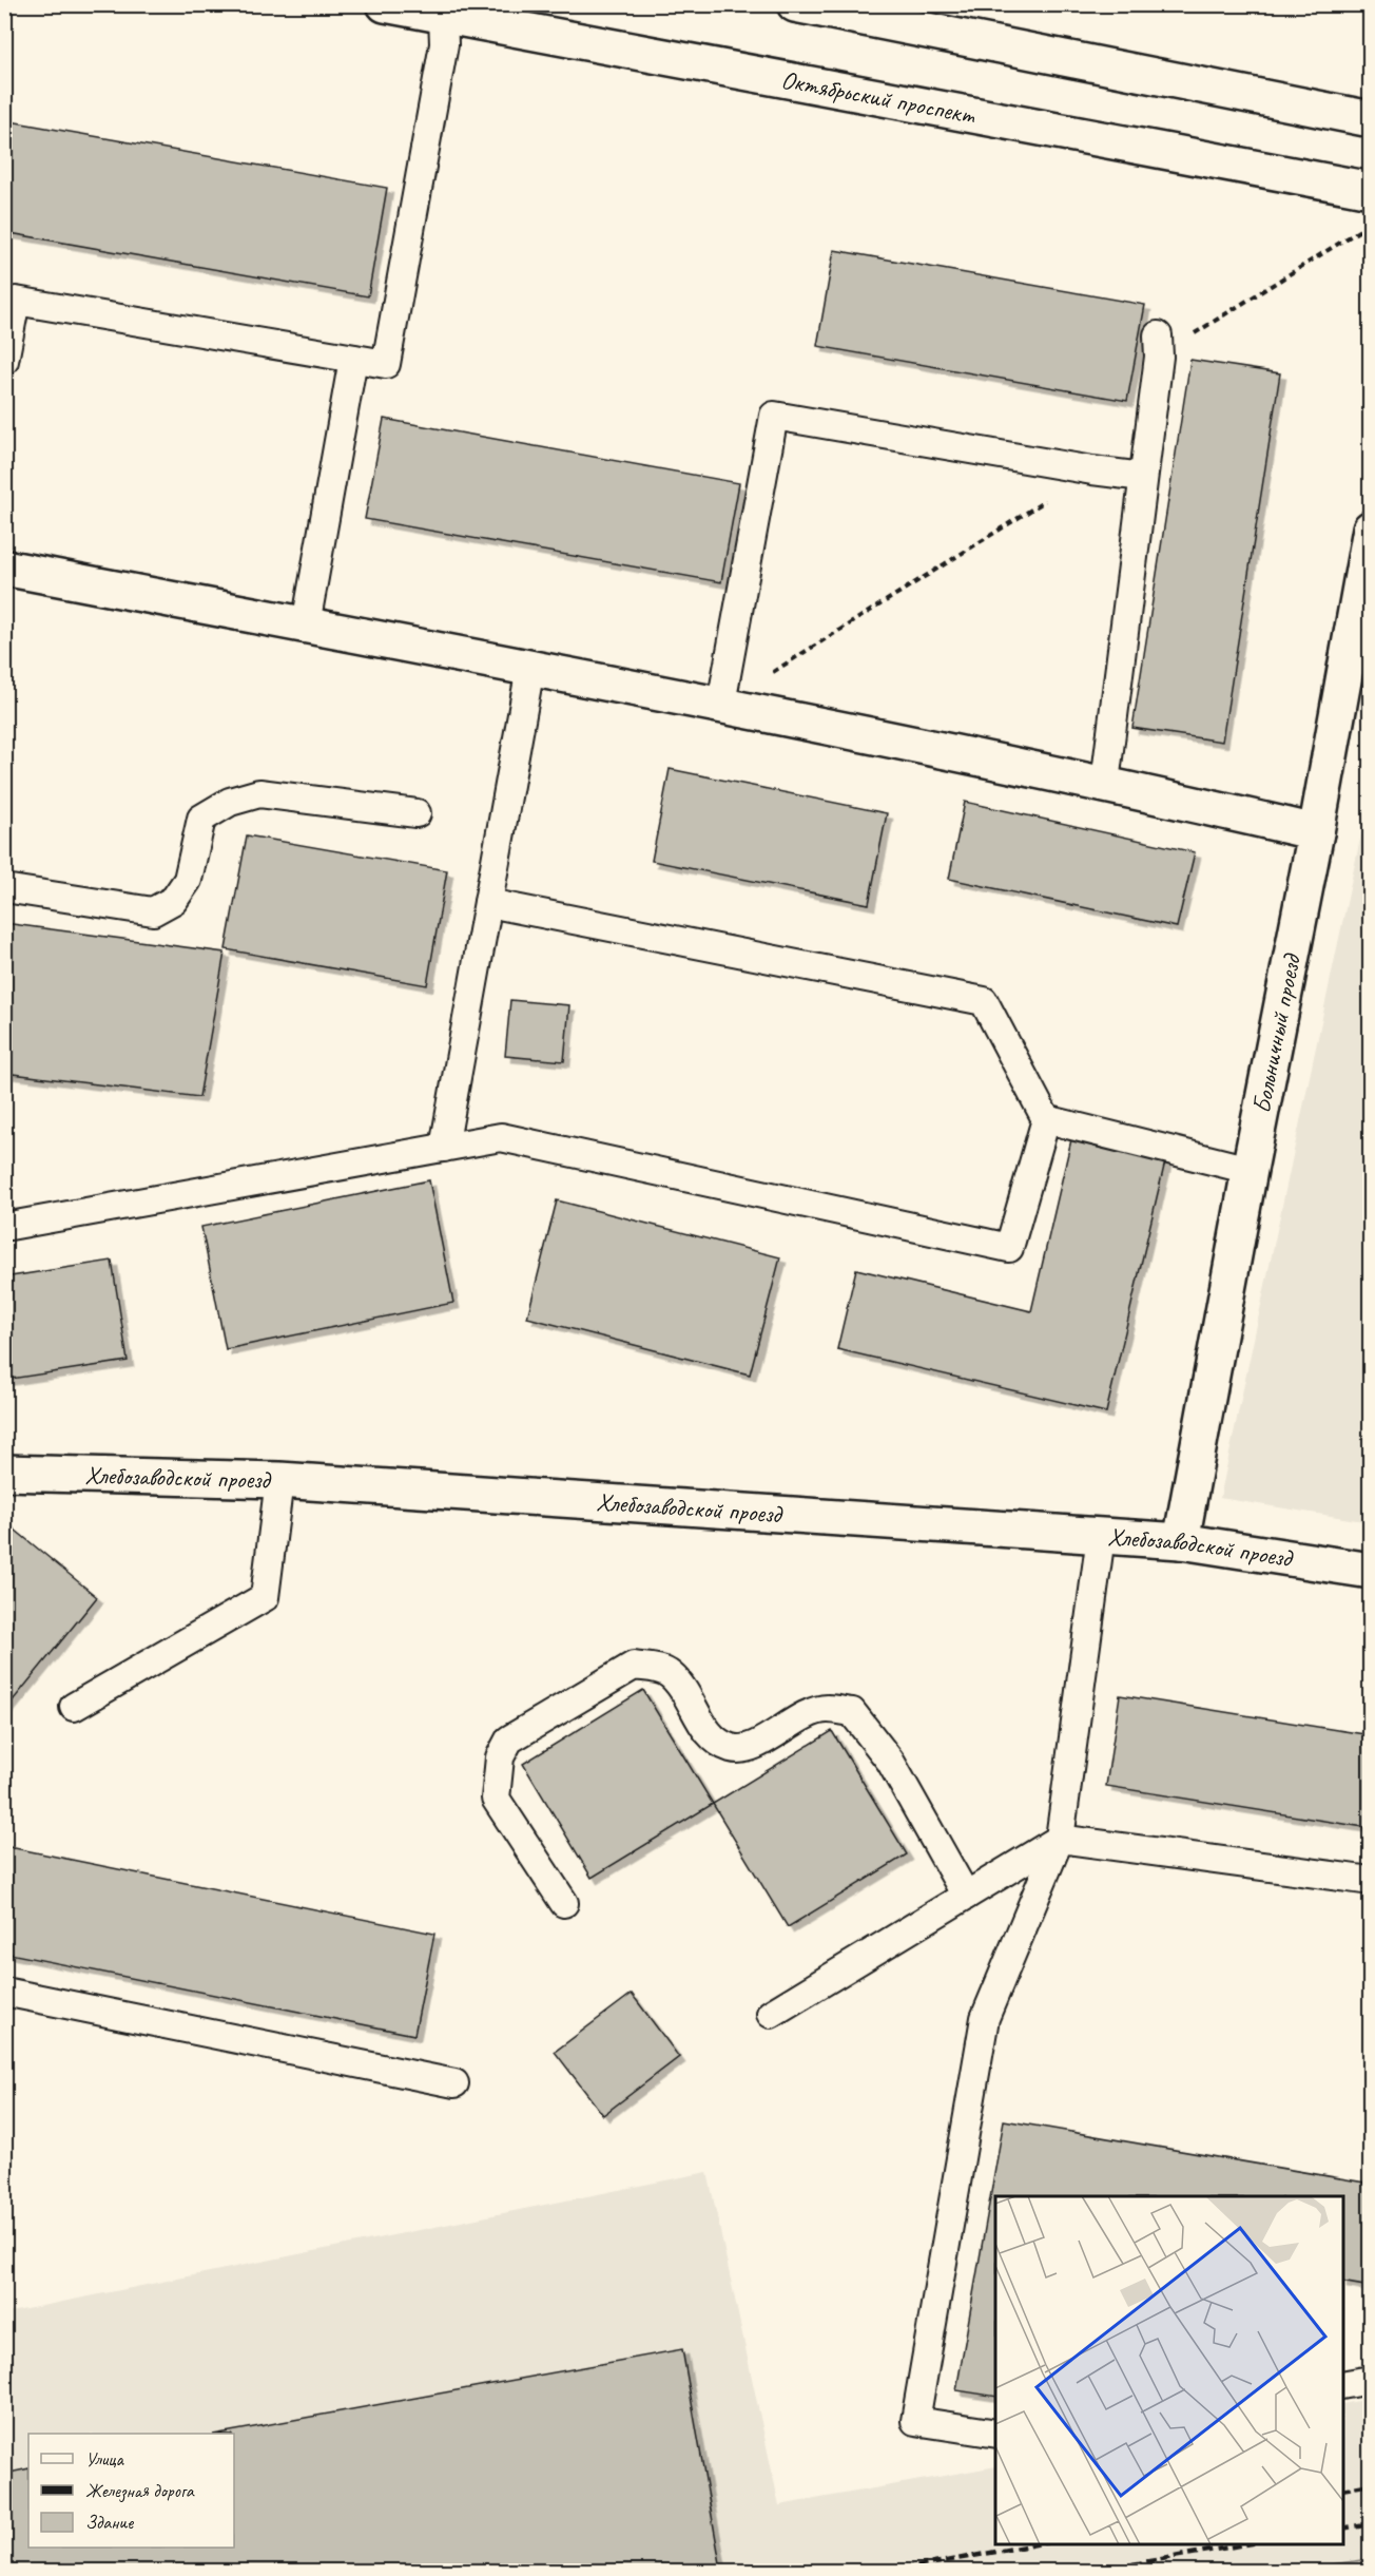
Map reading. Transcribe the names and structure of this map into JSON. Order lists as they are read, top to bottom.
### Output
{
  "streets": {
    "street": ["Октябрьский проспект", "Больничный проезд", "Хлебозаводской проезд"]
  },
  "crossings": [
    ["Больничный проезд", "Хлебозаводской проезд"]
  ],
  "legend": ["Улица", "Железная дорога", "Здание"]
}
